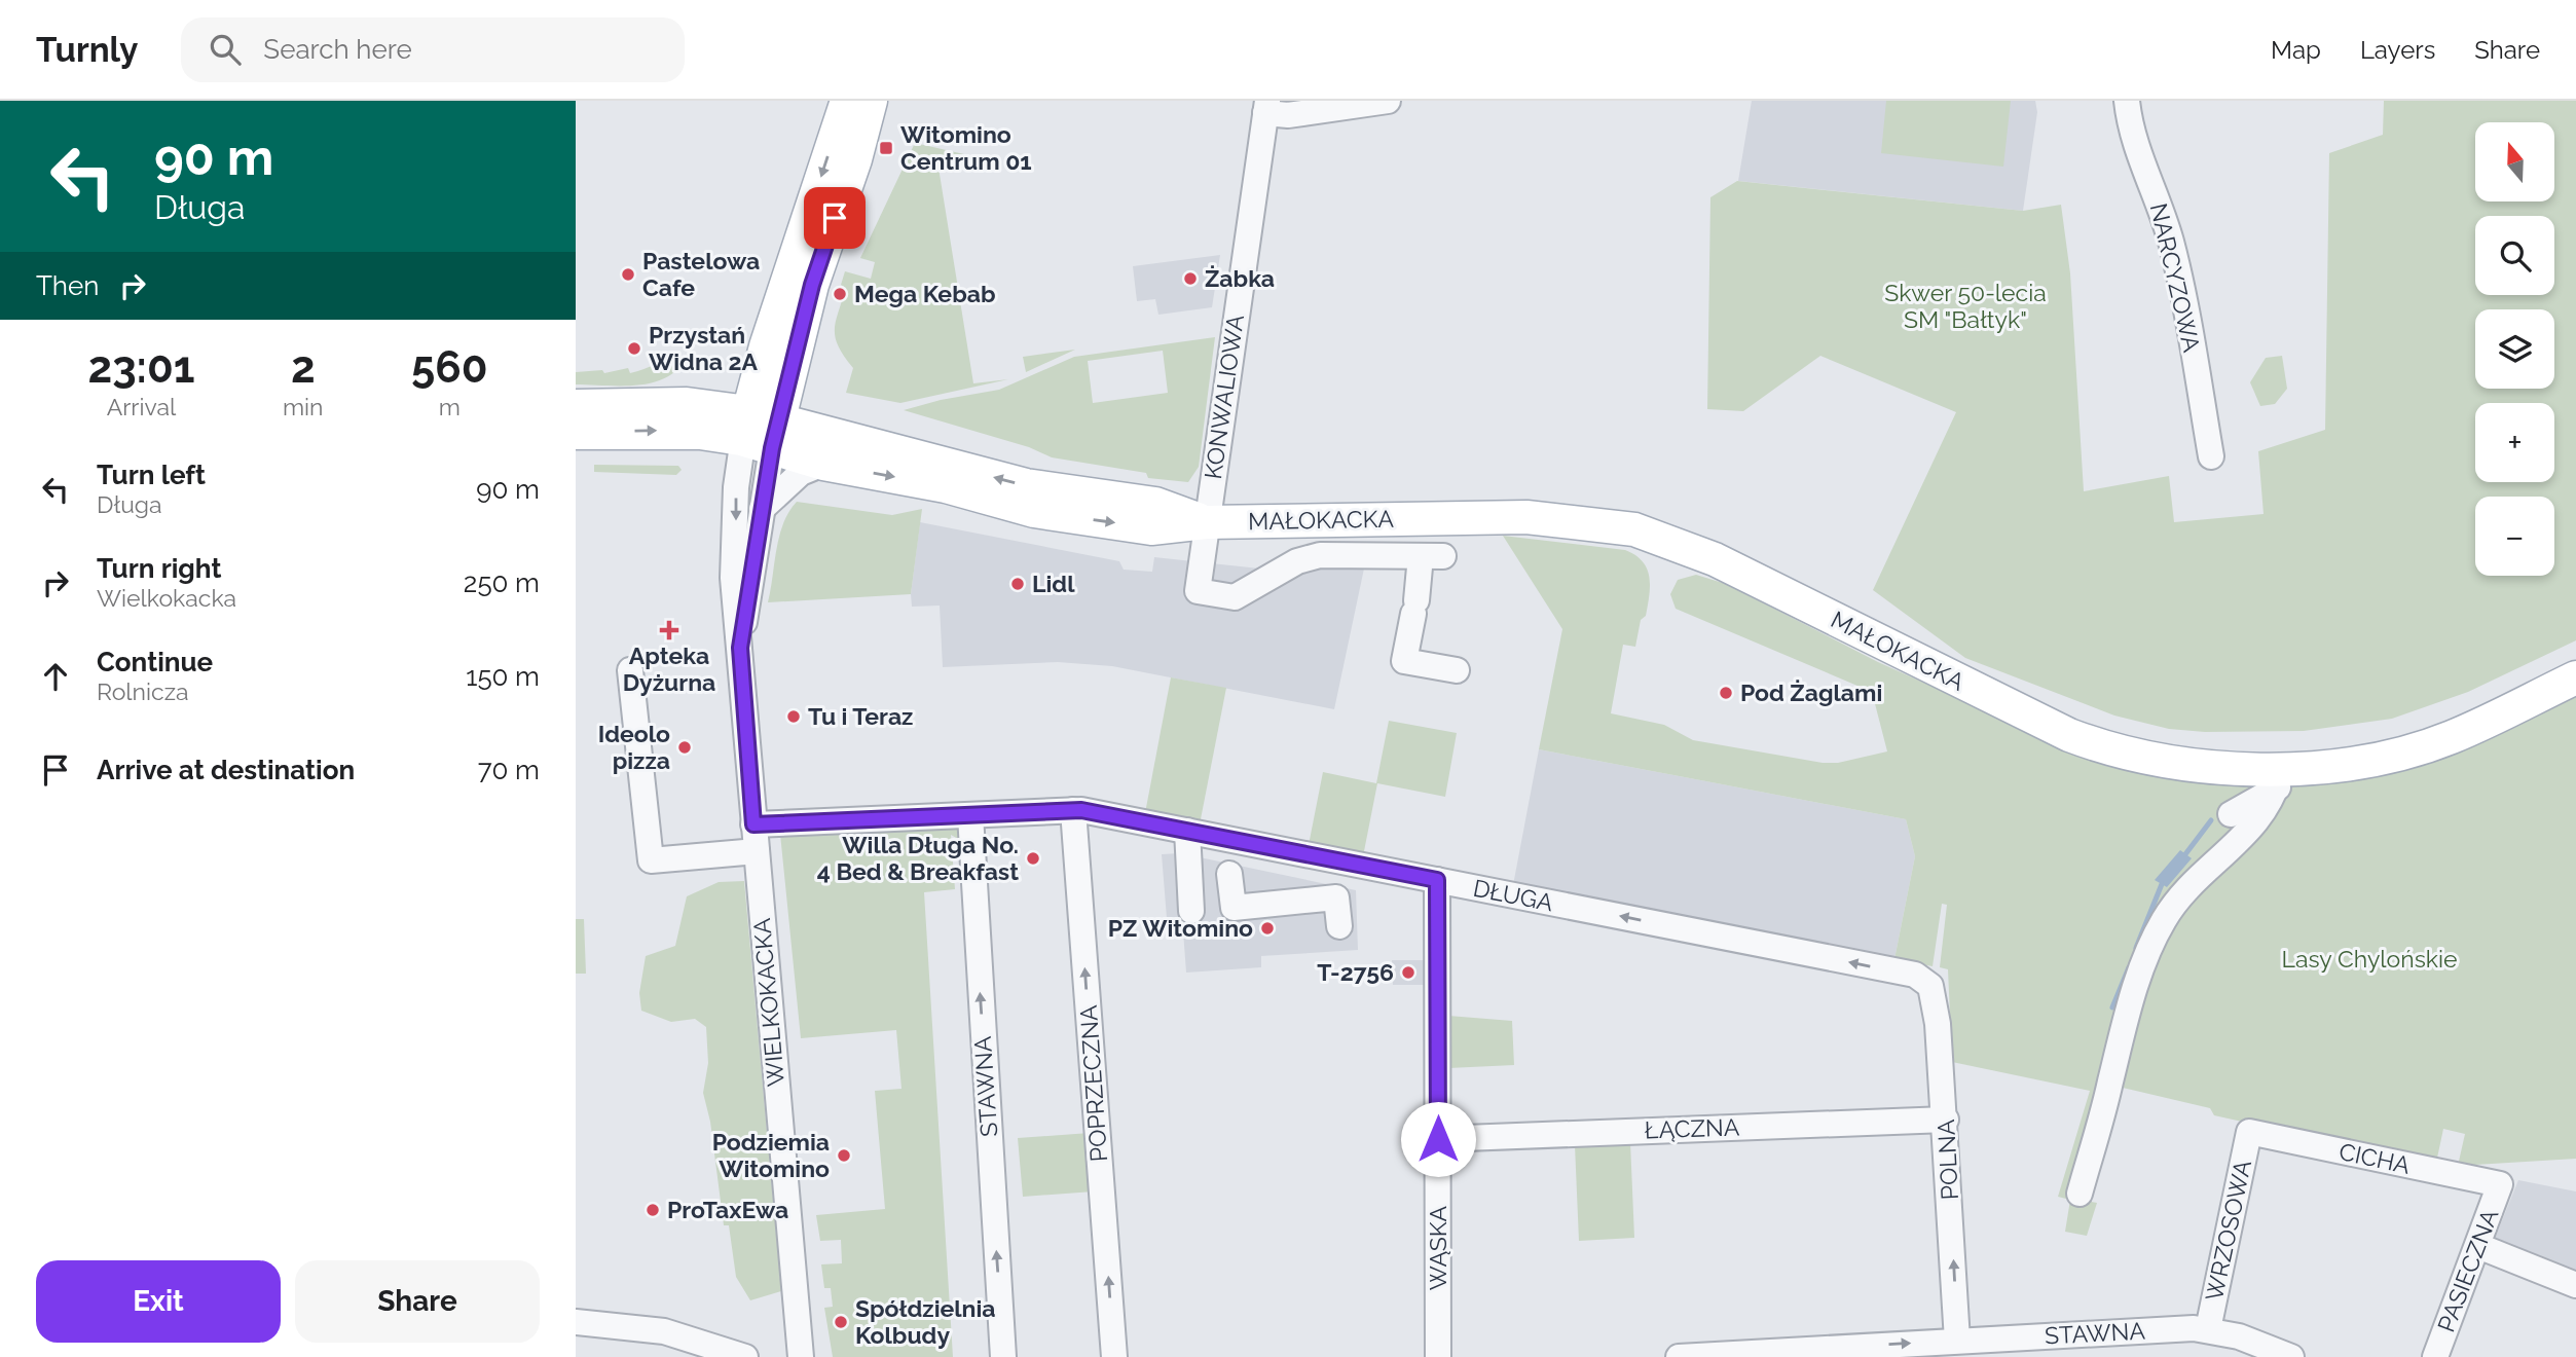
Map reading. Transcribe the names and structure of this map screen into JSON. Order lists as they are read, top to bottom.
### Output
{
  "streets": {
    "main road": ["MAŁOKACKA"],
    "street": [
      "NARCYZOWA",
      "KONWALIOWA",
      "DŁUGA",
      "WIELKOKACKA",
      "POPRZECZNA",
      "STAWNA",
      "ŁĄCZNA",
      "CICHA",
      "POLNA",
      "WRZOSOWA",
      "WĄSKA",
      "PASIECZNA"
    ]
  },
  "crossings": [
    ["KONWALIOWA", "MAŁOKACKA"],
    ["MAŁOKACKA", "WIELKOKACKA"],
    ["DŁUGA", "WIELKOKACKA"],
    ["DŁUGA", "POPRZECZNA"],
    ["DŁUGA", "STAWNA"],
    ["DŁUGA", "POLNA"],
    ["DŁUGA", "WĄSKA"],
    ["STAWNA", "POLNA"],
    ["STAWNA", "WRZOSOWA"],
    ["ŁĄCZNA", "POLNA"],
    ["ŁĄCZNA", "WĄSKA"],
    ["CICHA", "WRZOSOWA"],
    ["CICHA", "PASIECZNA"]
  ],
  "one_way": ["DŁUGA", "POPRZECZNA", "POLNA"],
  "parks": ["Skwer 50-lecia SM \"Bałtyk\"", "Lasy Chylońskie"],
  "places": {
    "transit": ["Witomino Centrum 01"],
    "other": [
      "Pastelowa Cafe",
      "Żabka",
      "Mega Kebab",
      "Przystań Widna 2A",
      "Lidl",
      "Pod Żaglami",
      "Tu i Teraz",
      "Ideolo pizza",
      "Willa Długa No. 4 Bed & Breakfast",
      "PZ Witomino",
      "T-2756",
      "Podziemia Witomino",
      "ProTaxEwa",
      "Spółdzielnia Kolbudy"
    ],
    "health": ["Apteka Dyżurna"]
  },
  "north": "top",
  "page": {
    "header": "Turnly",
    "search": "Search here",
    "nav": ["Map", "Layers", "Share"],
    "turn": ["90 m", "Długa"],
    "map_buttons": ["+", "−"],
    "then": "Then",
    "eta": [
      "23:01",
      "Arrival",
      "2",
      "min",
      "560",
      "m"
    ],
    "list": [
      {
        "name": "Turn left",
        "note": "Długa",
        "value": "90 m"
      },
      {
        "name": "Turn right",
        "note": "Wielkokacka",
        "value": "250 m"
      },
      {
        "name": "Continue",
        "note": "Rolnicza",
        "value": "150 m"
      },
      {
        "name": "Arrive at destination",
        "value": "70 m"
      }
    ],
    "buttons": ["Exit", "Share"]
  }
}
